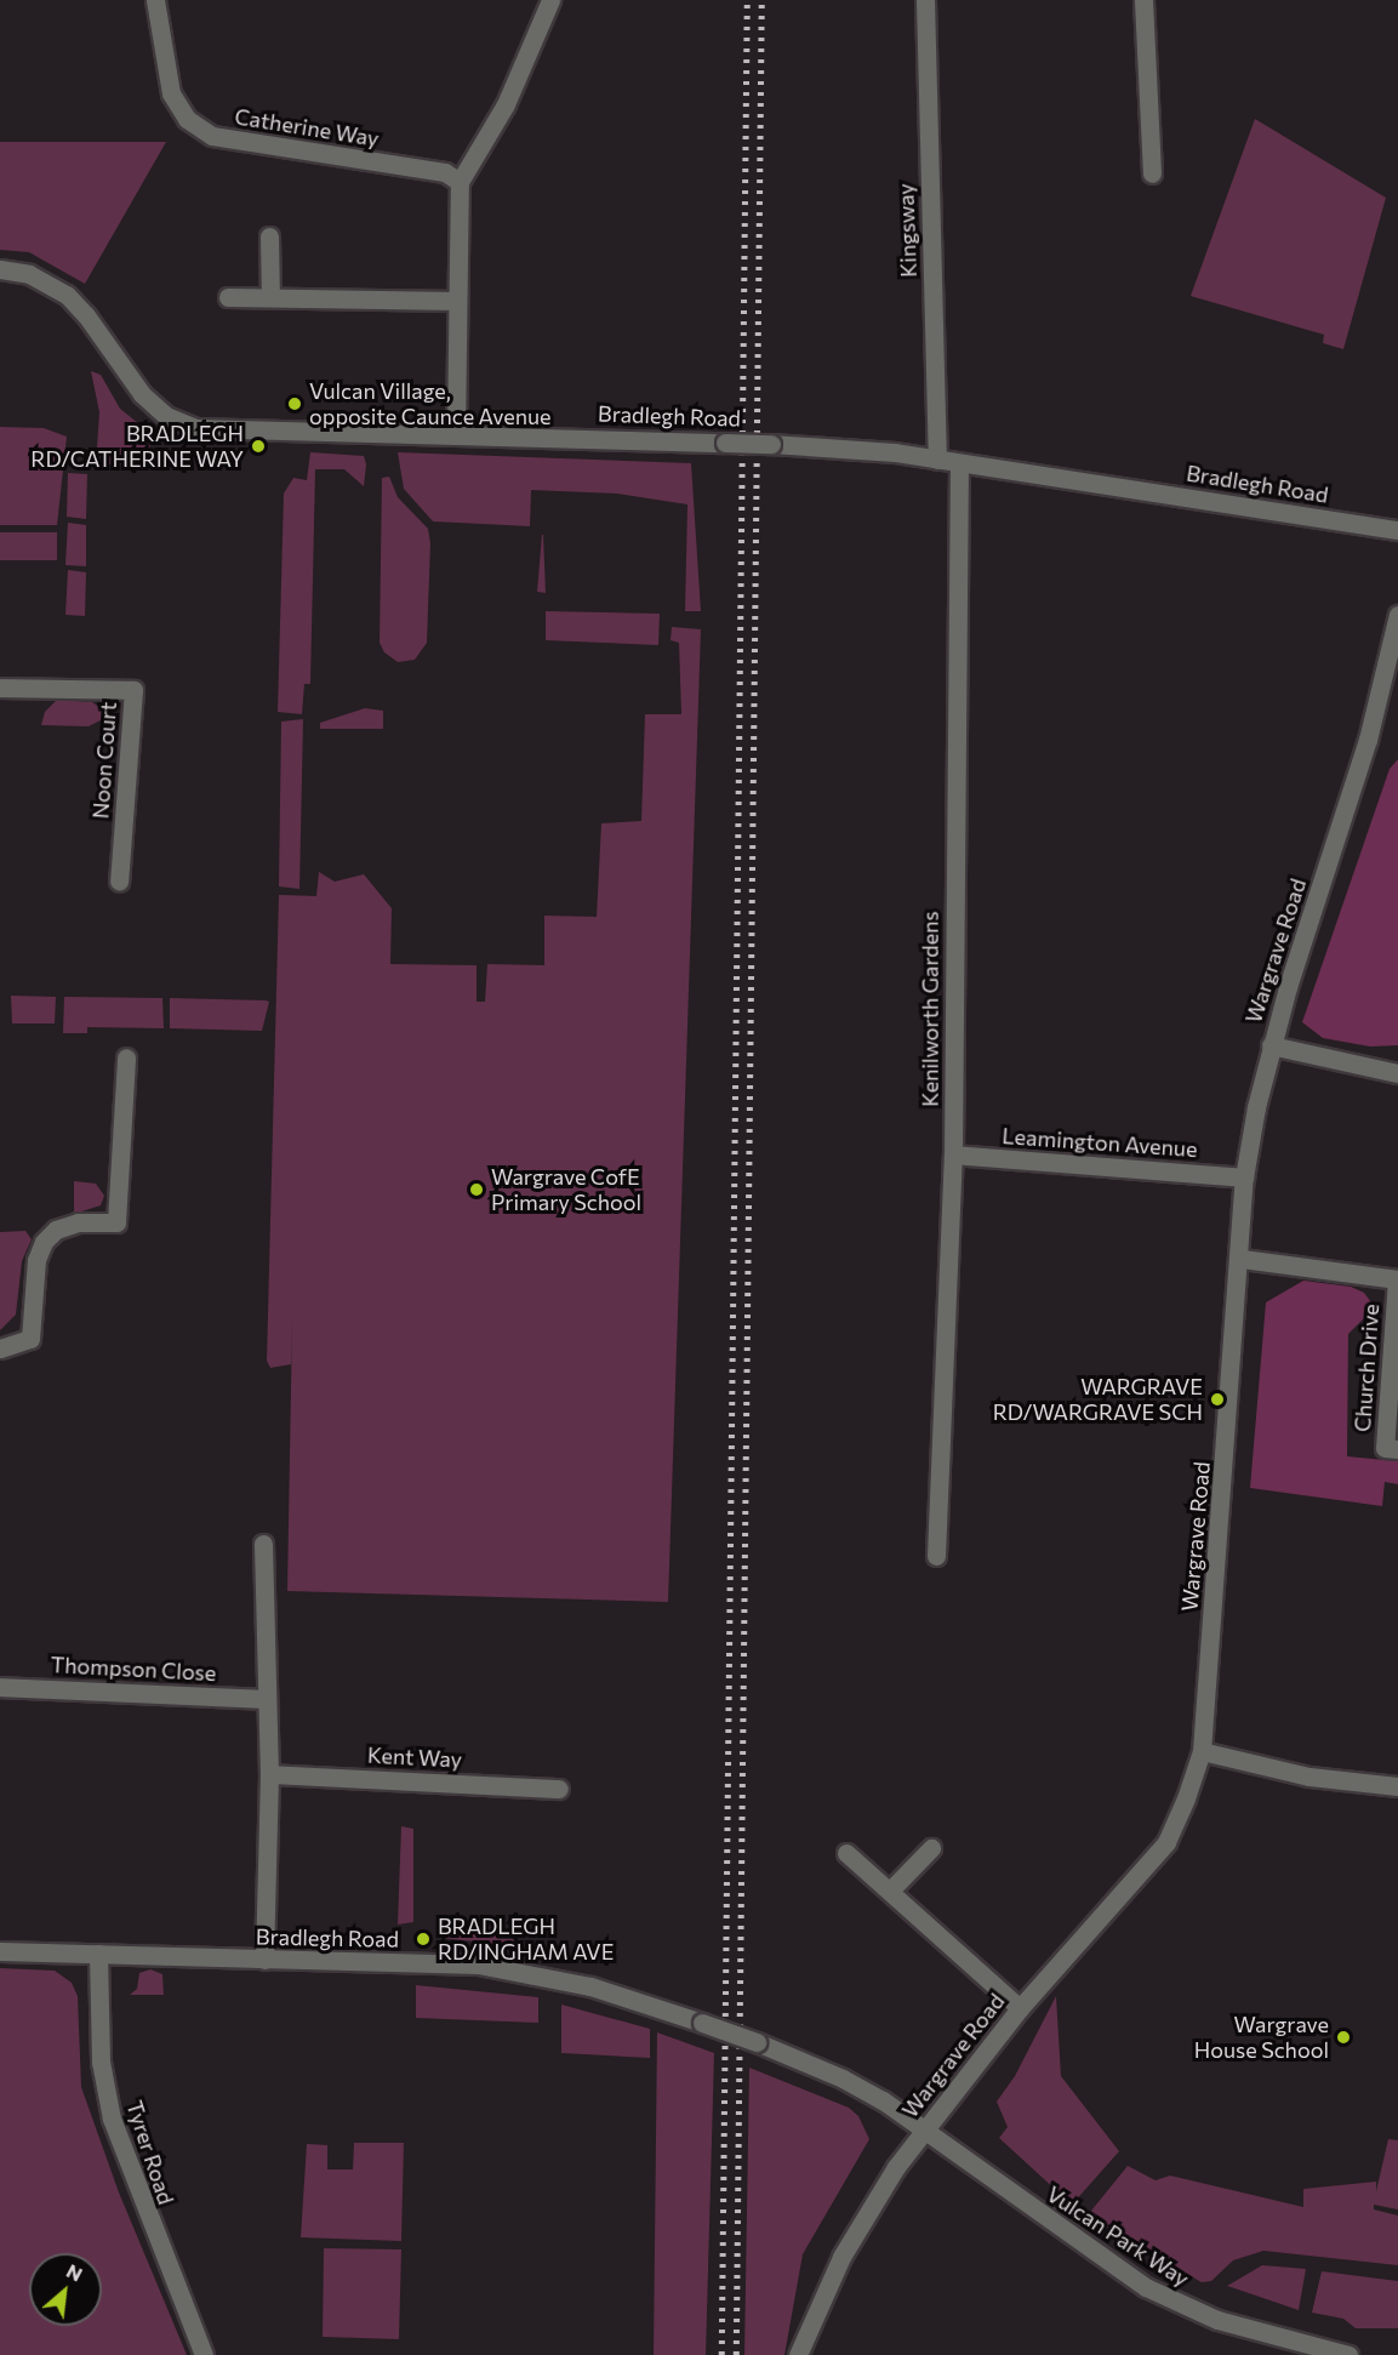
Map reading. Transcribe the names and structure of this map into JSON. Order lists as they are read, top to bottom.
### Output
{
  "streets": {
    "street": [
      "Catherine Way",
      "Kingsway",
      "Bradlegh Road",
      "Noon Court",
      "Wargrave Road",
      "Kenilworth Gardens",
      "Leamington Avenue",
      "Church Drive",
      "Thompson Close",
      "Kent Way",
      "Tyrer Road",
      "Vulcan Park Way"
    ]
  },
  "crossings": [
    ["Kingsway", "Bradlegh Road"],
    ["Bradlegh Road", "Wargrave Road"],
    ["Bradlegh Road", "Kenilworth Gardens"],
    ["Bradlegh Road", "Tyrer Road"],
    ["Bradlegh Road", "Vulcan Park Way"],
    ["Wargrave Road", "Leamington Avenue"],
    ["Wargrave Road", "Church Drive"],
    ["Wargrave Road", "Vulcan Park Way"],
    ["Kenilworth Gardens", "Leamington Avenue"]
  ],
  "places": [
    "Vulcan Village, opposite Caunce Avenue",
    "BRADLEGH RD/CATHERINE WAY",
    "Wargrave CofE Primary School",
    "WARGRAVE RD/WARGRAVE SCH",
    "BRADLEGH RD/INGHAM AVE",
    "Wargrave House School"
  ],
  "north": "top right"
}
